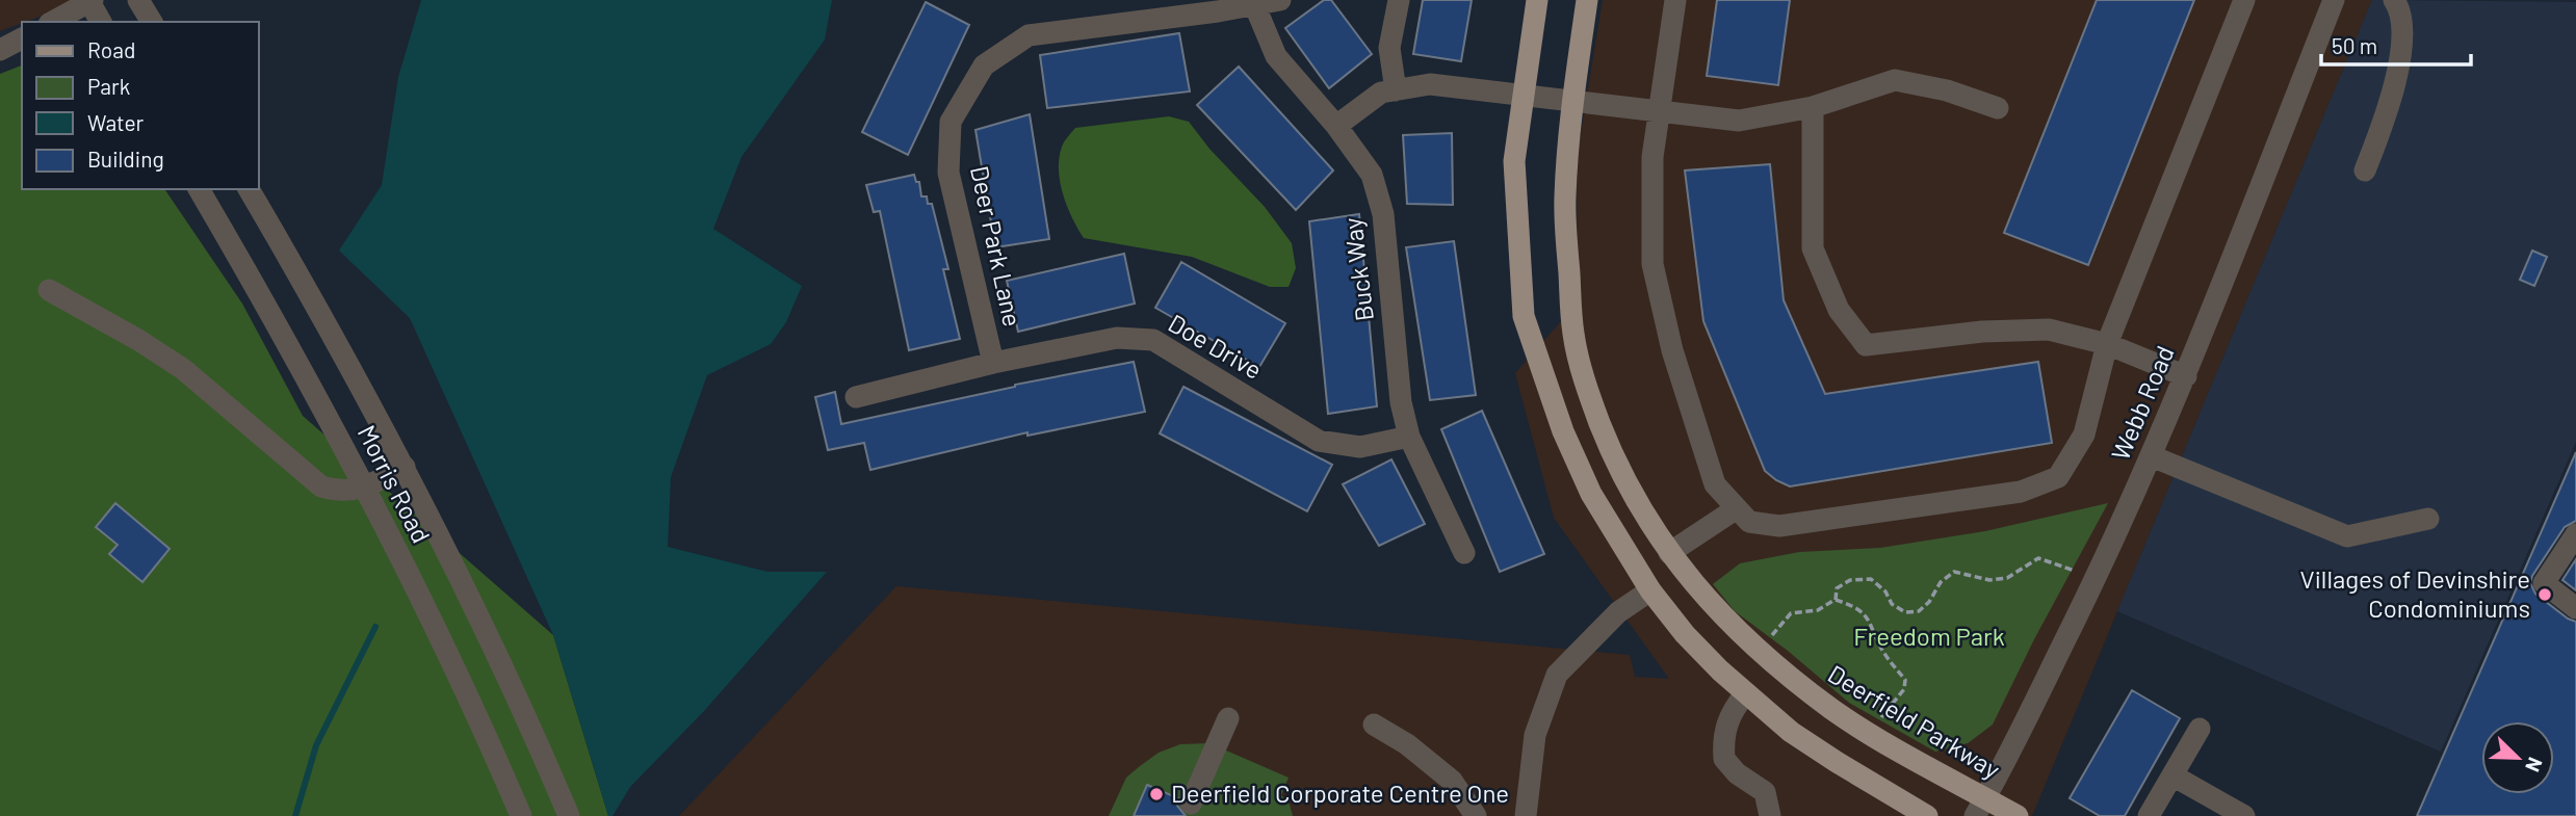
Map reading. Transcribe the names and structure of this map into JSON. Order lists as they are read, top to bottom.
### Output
{
  "streets": {
    "main road": ["Deerfield Parkway"],
    "street": [
      "Deer Park Lane",
      "Buck Way",
      "Doe Drive",
      "Webb Road",
      "Morris Road"
    ]
  },
  "crossings": [
    ["Deer Park Lane", "Buck Way"],
    ["Deer Park Lane", "Doe Drive"],
    ["Buck Way", "Doe Drive"],
    ["Webb Road", "Deerfield Parkway"]
  ],
  "parks": ["Freedom Park"],
  "places": ["Villages of Devinshire Condominiums", "Deerfield Corporate Centre One"],
  "legend": [
    "Road",
    "Park",
    "Water",
    "Building"
  ],
  "scale_bar": "50 m",
  "north": "bottom right"
}
